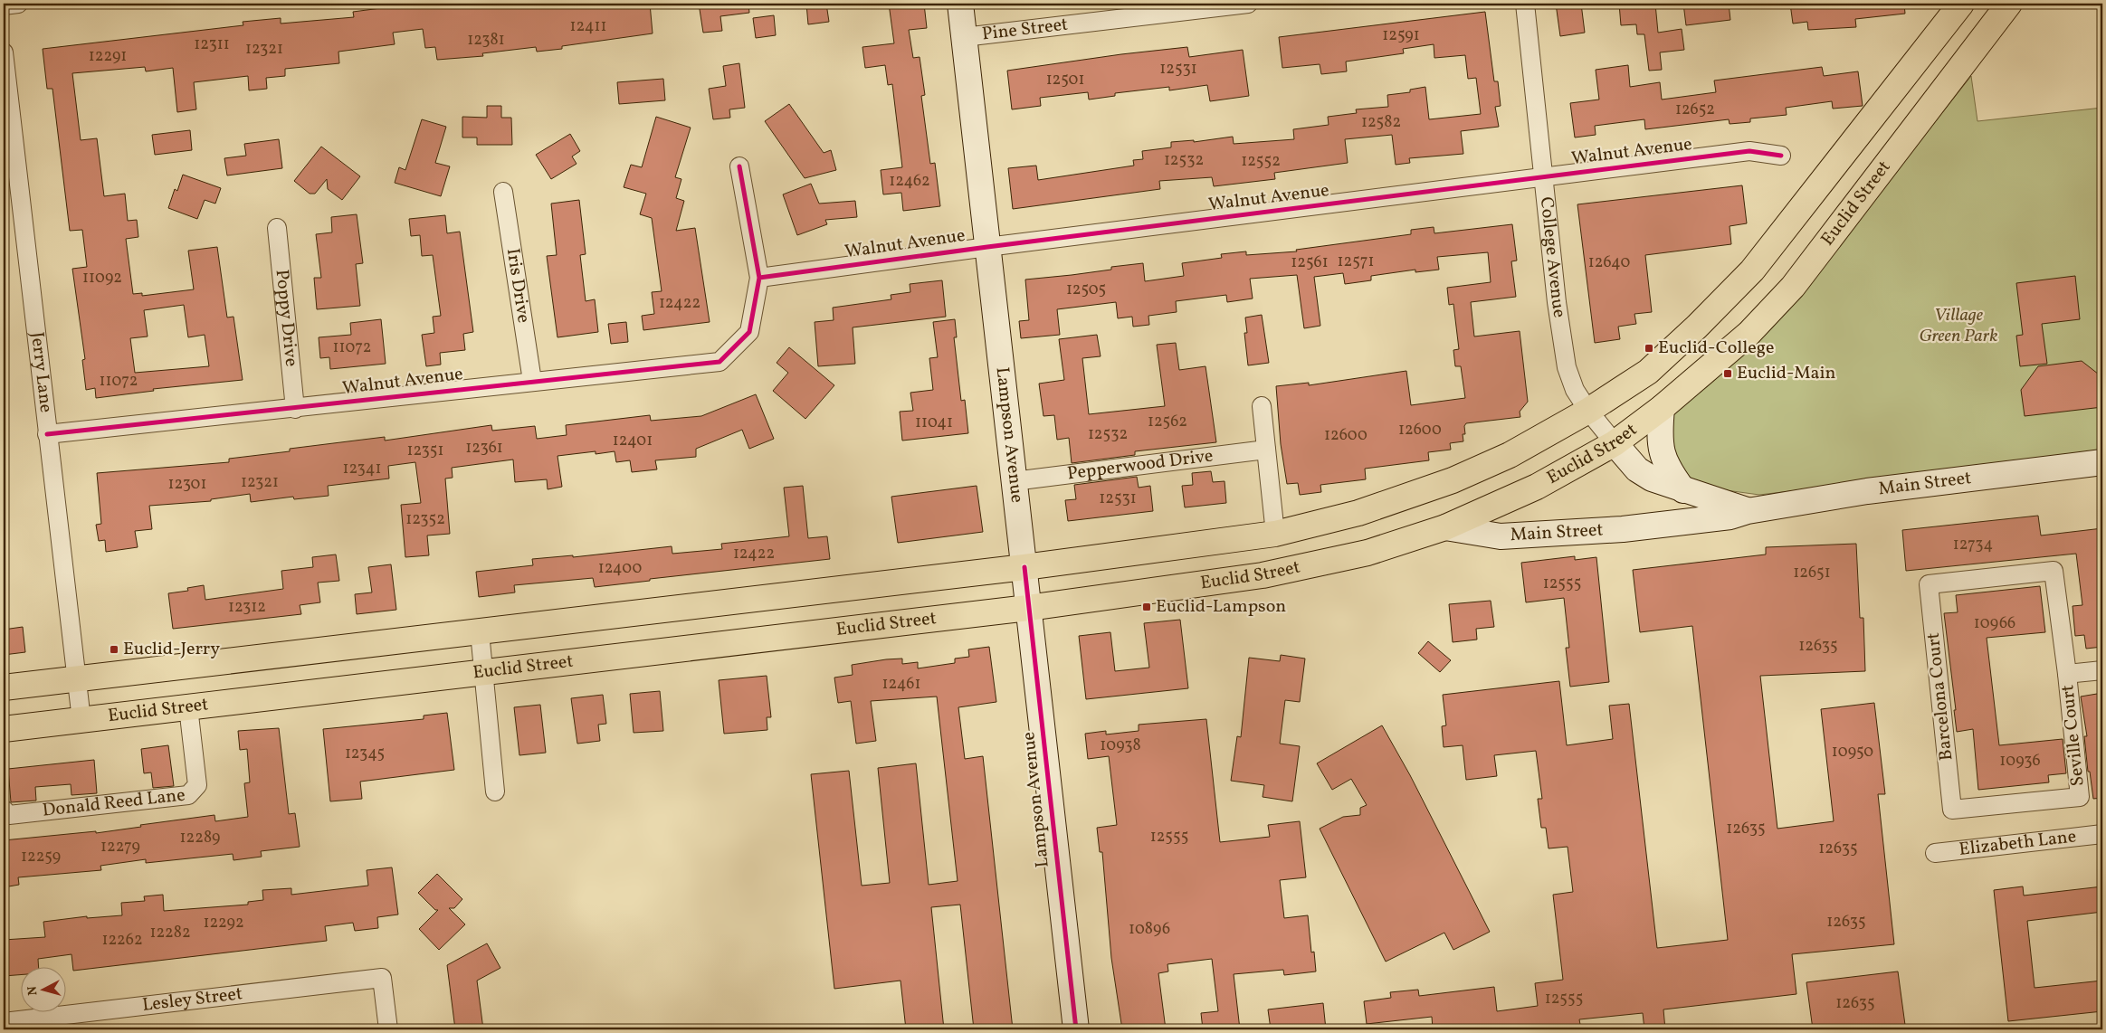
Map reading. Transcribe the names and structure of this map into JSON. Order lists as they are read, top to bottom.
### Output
{
  "streets": {
    "main road": ["Euclid Street"],
    "street": [
      "Pine Street",
      "Walnut Avenue",
      "College Avenue",
      "Iris Drive",
      "Poppy Drive",
      "Jerry Lane",
      "Lampson Avenue",
      "Pepperwood Drive",
      "Main Street",
      "Barcelona Court",
      "Seville Court",
      "Donald Reed Lane",
      "Elizabeth Lane",
      "Lesley Street"
    ]
  },
  "crossings": [
    ["Pine Street", "Lampson Avenue"],
    ["Walnut Avenue", "College Avenue"],
    ["Walnut Avenue", "Iris Drive"],
    ["Walnut Avenue", "Poppy Drive"],
    ["Walnut Avenue", "Jerry Lane"],
    ["Walnut Avenue", "Lampson Avenue"],
    ["Euclid Street", "College Avenue"],
    ["Euclid Street", "Jerry Lane"],
    ["Euclid Street", "Lampson Avenue"],
    ["Euclid Street", "Main Street"],
    ["Euclid Street", "Donald Reed Lane"],
    ["College Avenue", "Main Street"],
    ["Lampson Avenue", "Pepperwood Drive"],
    ["Barcelona Court", "Seville Court"]
  ],
  "parks": ["Village Green Park"],
  "places": {
    "transit": [
      "Euclid-College",
      "Euclid-Main",
      "Euclid-Lampson",
      "Euclid-Jerry"
    ]
  },
  "house_numbers": [
    "12411",
    "12591",
    "12381",
    "12311",
    "12321",
    "12291",
    "12531",
    "12501",
    "12652",
    "12582",
    "12532",
    "12552",
    "12462",
    "12571",
    "12561",
    "12640",
    "11092",
    "12505",
    "12422",
    "11072",
    "11072",
    "12562",
    "11041",
    "12600",
    "12532",
    "12600",
    "12401",
    "12361",
    "12351",
    "12341",
    "12321",
    "12301",
    "12531",
    "12352",
    "12734",
    "12422",
    "12400",
    "12651",
    "12555",
    "12312",
    "10966",
    "12635",
    "12461",
    "10938",
    "10950",
    "12345",
    "10936",
    "12635",
    "12555",
    "12289",
    "12279",
    "12635",
    "12259",
    "12635",
    "12292",
    "10896",
    "12282",
    "12262",
    "12555",
    "12635"
  ],
  "north": "left"
}
